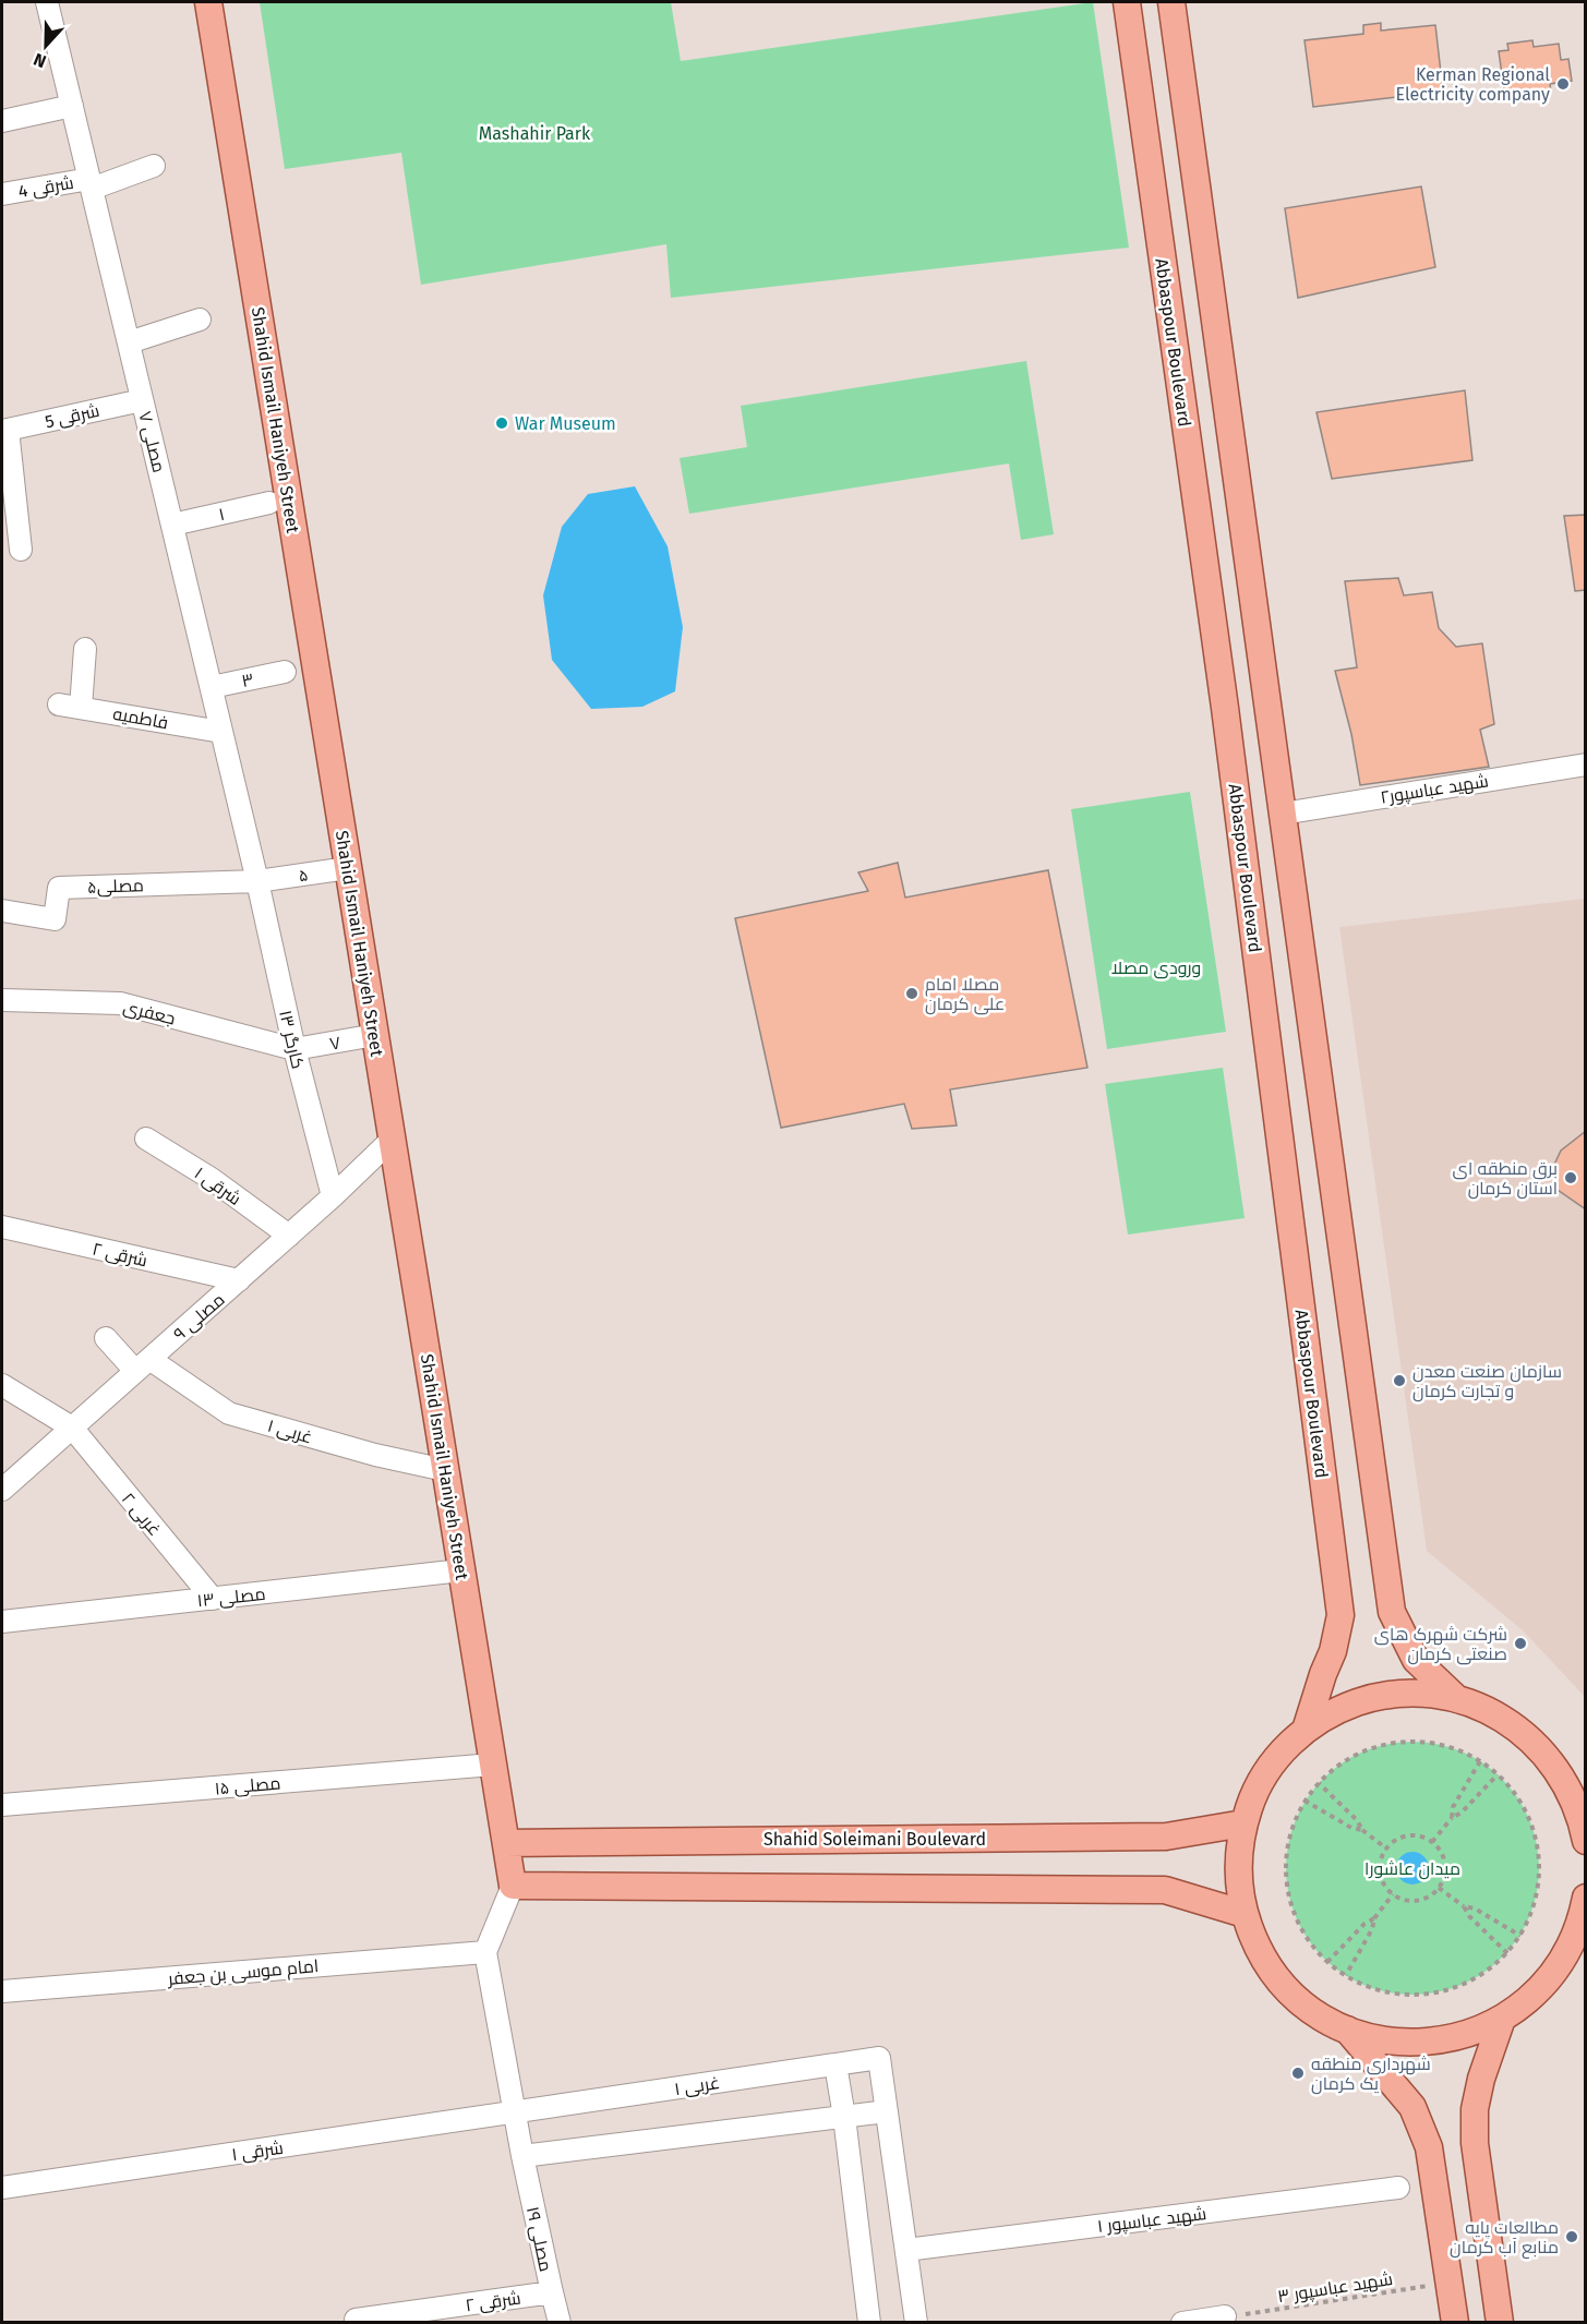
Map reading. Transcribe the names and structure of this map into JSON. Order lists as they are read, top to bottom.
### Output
{
  "streets": {
    "main road": ["Abbaspour Boulevard", "Shahid Ismail Haniyeh Street", "Shahid Soleimani Boulevard"],
    "street": [
      "شرقی 4",
      "شرقی 5",
      "مصلی ۷",
      "۱",
      "۳",
      "فاطمیه",
      "شهید عباسپور۲",
      "۵",
      "مصلی۵",
      "جعفری",
      "کارگر ۱۳",
      "۷",
      "۱ شرقی",
      "۲ شرقی",
      "مصلی ۹",
      "۱ غربی",
      "۲ غربی",
      "مصلی ۱۳",
      "مصلی ۱۵",
      "امام موسی بن جعفر",
      "شرقی ۱",
      "شهید عباسپور ۱",
      "مصلی ۱۹"
    ],
    "path": ["شهید عباسپور ۳"]
  },
  "crossings": [
    ["شرقی 4", "مصلی ۷"],
    ["شرقی 5", "مصلی ۷"],
    ["Shahid Ismail Haniyeh Street", "۵"],
    ["Shahid Ismail Haniyeh Street", "۷"],
    ["Shahid Ismail Haniyeh Street", "مصلی ۹"],
    ["Shahid Ismail Haniyeh Street", "۱ غربی"],
    ["Shahid Ismail Haniyeh Street", "مصلی ۱۳"],
    ["Shahid Ismail Haniyeh Street", "مصلی ۱۵"],
    ["Shahid Ismail Haniyeh Street", "Shahid Soleimani Boulevard"],
    ["مصلی ۷", "۱"],
    ["مصلی ۷", "۳"],
    ["مصلی ۷", "فاطمیه"],
    ["مصلی ۷", "۵"],
    ["مصلی ۷", "مصلی۵"],
    ["مصلی ۷", "کارگر ۱۳"],
    ["۵", "مصلی۵"],
    ["۵", "کارگر ۱۳"],
    ["مصلی۵", "کارگر ۱۳"],
    ["جعفری", "کارگر ۱۳"],
    ["جعفری", "۷"],
    ["کارگر ۱۳", "۷"],
    ["کارگر ۱۳", "مصلی ۹"],
    ["۱ شرقی", "مصلی ۹"],
    ["۲ شرقی", "مصلی ۹"],
    ["۲ شرقی", "مصلی ۱۹"],
    ["مصلی ۹", "۱ غربی"],
    ["مصلی ۹", "۲ غربی"],
    ["۱ غربی", "شرقی ۱"],
    ["۱ غربی", "مصلی ۱۹"],
    ["۲ غربی", "مصلی ۱۳"],
    ["امام موسی بن جعفر", "مصلی ۱۹"],
    ["شرقی ۱", "مصلی ۱۹"]
  ],
  "parks": ["Mashahir Park", "ورودی مصلا", "میدان عاشورا"],
  "places": [
    "Kerman Regional Electricity company",
    "War Museum",
    "مصلا امام علی کرمان",
    "برق منطقه ای استان کرمان",
    "سازمان صنعت معدن و تجارت کرمان",
    "شرکت شهرک های صنعتی کرمان",
    "شهرداری منطقه یک کرمان",
    "مطالعات پایه منابع آب کرمان"
  ],
  "north": "bottom"
}
